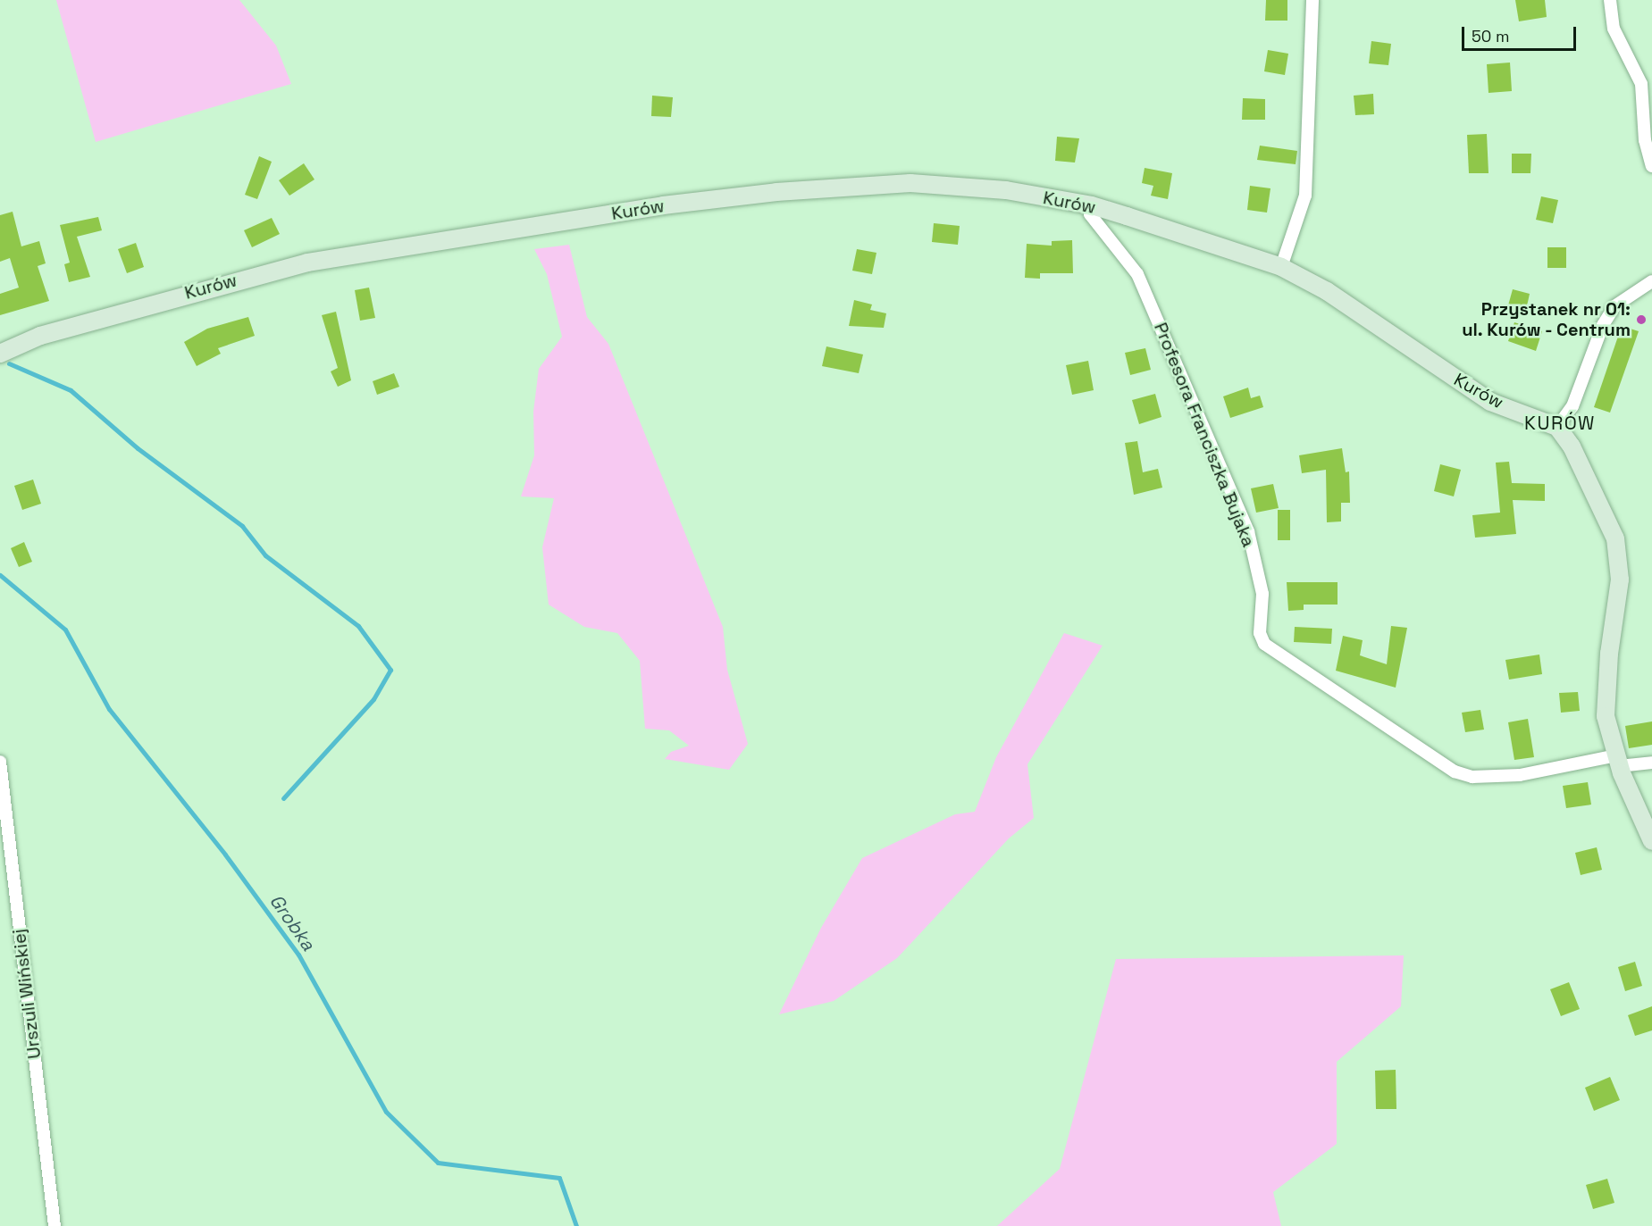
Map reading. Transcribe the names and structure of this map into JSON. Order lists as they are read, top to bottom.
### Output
{
  "streets": {
    "street": ["Kurów", "Profesora Franciszka Bujaka", "Urszuli Wińskiej"]
  },
  "crossings": [
    ["Kurów", "Profesora Franciszka Bujaka"]
  ],
  "districts": ["KURÓW"],
  "water": ["Grobka"],
  "places": ["Przystanek nr 01: ul. Kurów - Centrum"],
  "scale_bar": "50 m"
}
